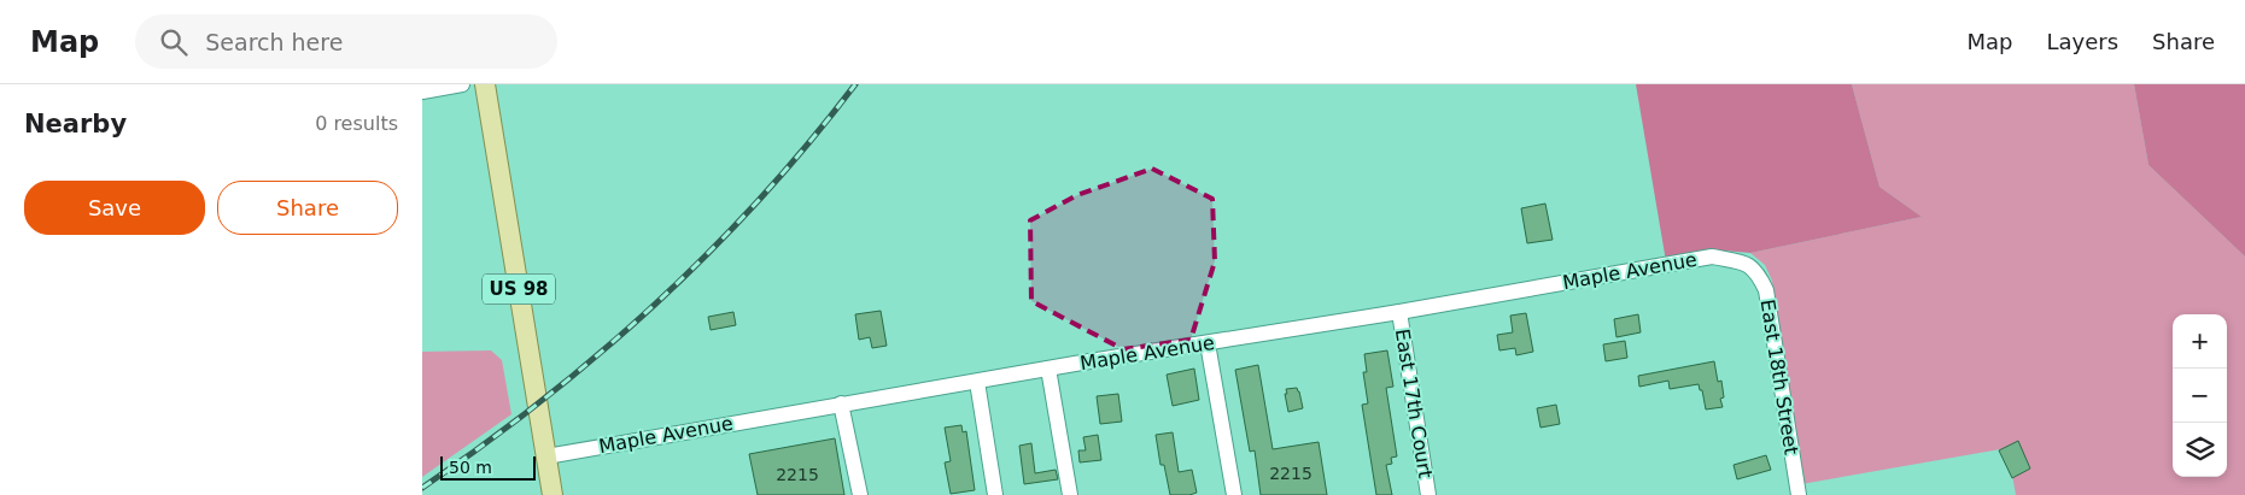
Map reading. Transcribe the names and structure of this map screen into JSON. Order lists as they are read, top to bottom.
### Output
{
  "streets": {
    "main road": ["US 98"],
    "street": ["Maple Avenue", "East 18th Street", "East 17th Court"]
  },
  "crossings": [
    ["Maple Avenue", "US 98"],
    ["Maple Avenue", "East 18th Street"],
    ["Maple Avenue", "East 17th Court"]
  ],
  "house_numbers": ["2215", "2215"],
  "scale_bar": "50 m",
  "page": {
    "header": "Map",
    "search": "Search here",
    "nav": ["Map", "Layers", "Share"],
    "heading": ["Nearby", "0 results"],
    "buttons": ["Save", "Share"],
    "map_buttons": ["+", "−"],
    "scale": "50 m"
  }
}
